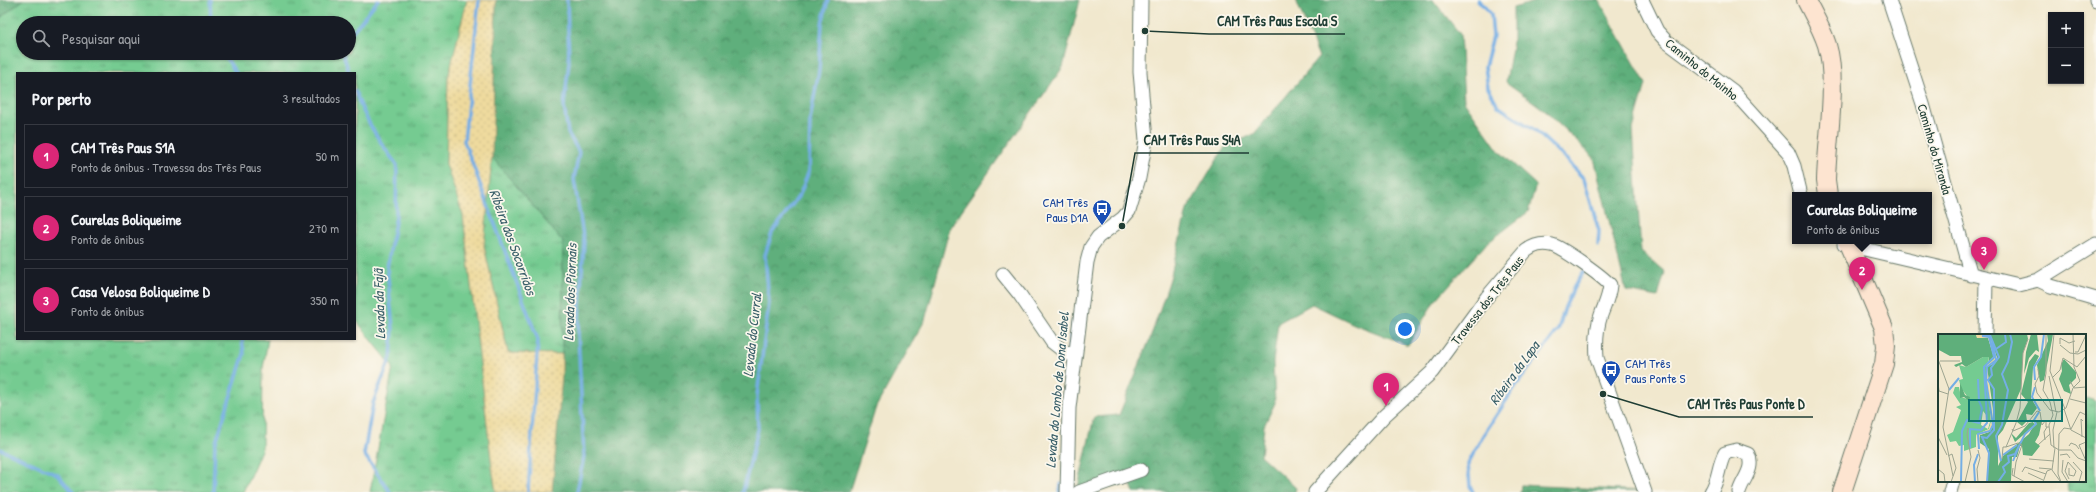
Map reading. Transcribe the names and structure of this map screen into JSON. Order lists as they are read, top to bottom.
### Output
{
  "streets": {
    "street": ["Caminho do Moinho", "Caminho do Miranda", "Travessa dos Três Paus"]
  },
  "water": [
    "Ribeira dos Socorridos",
    "Levada dos Piornais",
    "Levada da Fajã",
    "Levada do Curral",
    "Ribeira da Lapa",
    "Levada do Lombo de Dona Isabel"
  ],
  "places": {
    "other": ["CAM Três Paus Escola S", "CAM Três Paus S4A", "CAM Três Paus Ponte D"],
    "bus stop": ["CAM Três Paus D1A", "CAM Três Paus Ponte S"]
  },
  "page": {
    "map_buttons": ["+", "−"],
    "search": "Pesquisar aqui",
    "heading": ["Por perto", "3 resultados"],
    "list": [
      {
        "mark": "1",
        "name": "CAM Três Paus S1A",
        "note": "Ponto de ônibus · Travessa dos Três Paus",
        "value": "50 m"
      },
      {
        "mark": "2",
        "name": "Courelas Boliqueime",
        "note": "Ponto de ônibus",
        "value": "270 m"
      },
      {
        "mark": "3",
        "name": "Casa Velosa Boliqueime D",
        "note": "Ponto de ônibus",
        "value": "350 m"
      }
    ],
    "popup": ["Courelas Boliqueime", "Ponto de ônibus"],
    "pins": ["3", "2", "1"]
  }
}
